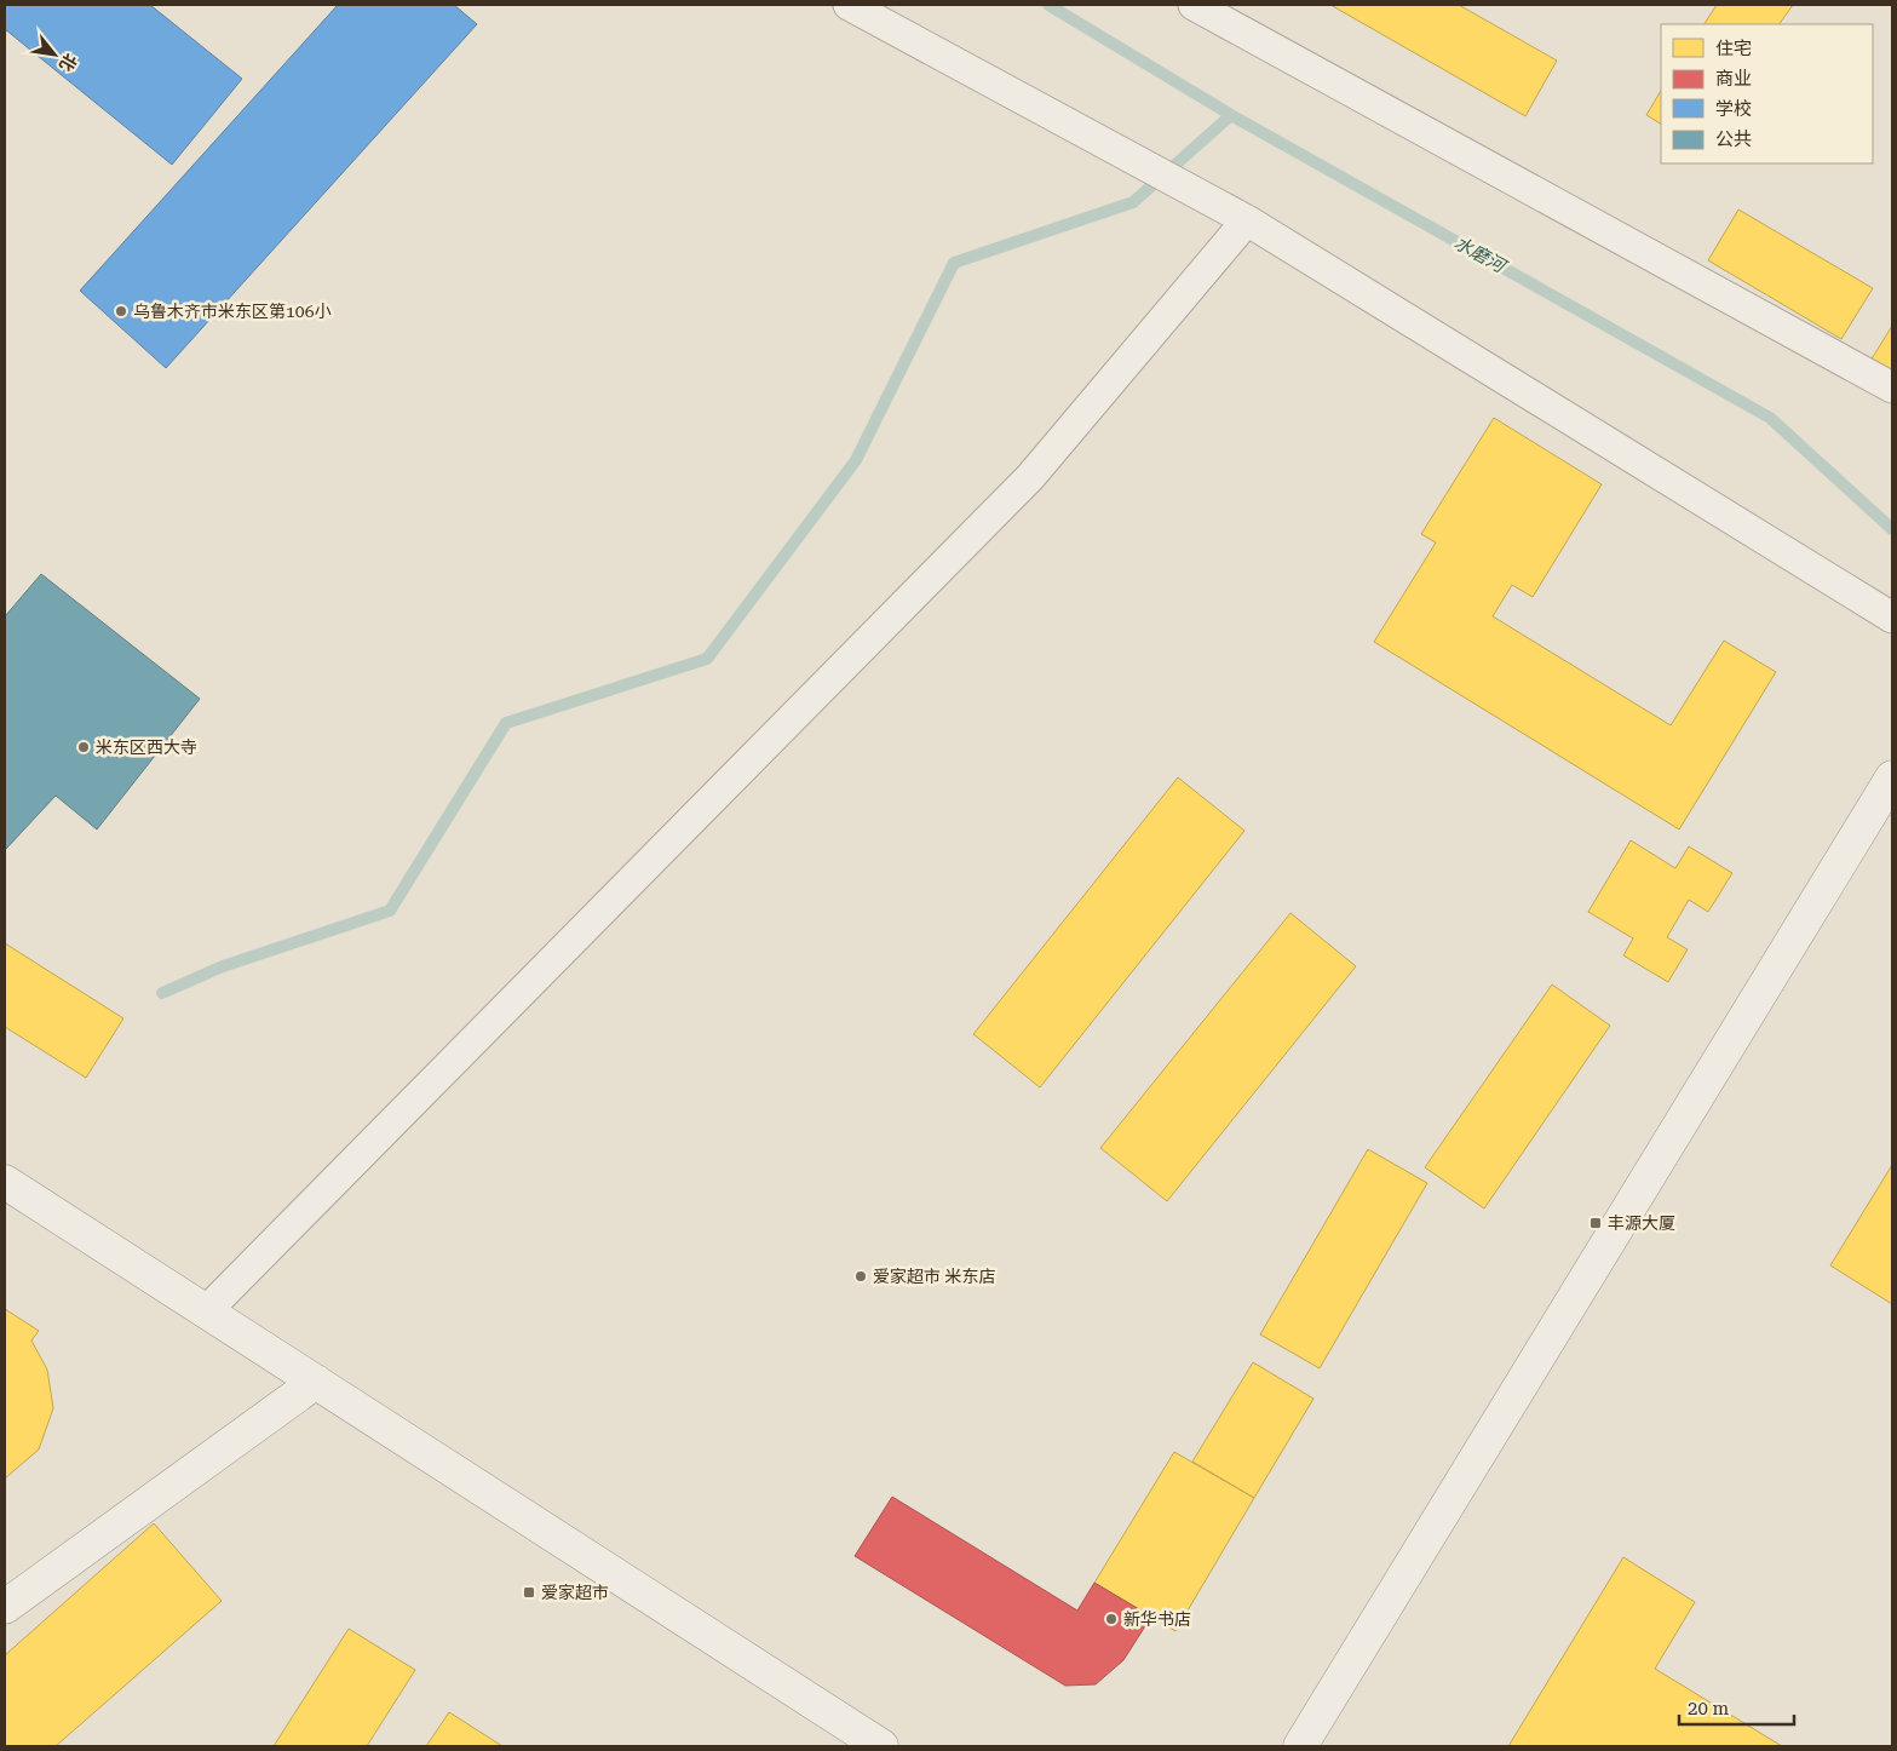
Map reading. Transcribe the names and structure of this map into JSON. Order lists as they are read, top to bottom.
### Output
{
  "water": ["水磨河"],
  "places": {
    "other": [
      "乌鲁木齐市米东区第106小",
      "米东区西大寺",
      "爱家超市 米东店",
      "新华书店"
    ],
    "transit": ["丰源大厦", "爱家超市"]
  },
  "legend": [
    "住宅",
    "商业",
    "学校",
    "公共"
  ],
  "scale_bar": "20 m",
  "north": "bottom right"
}
